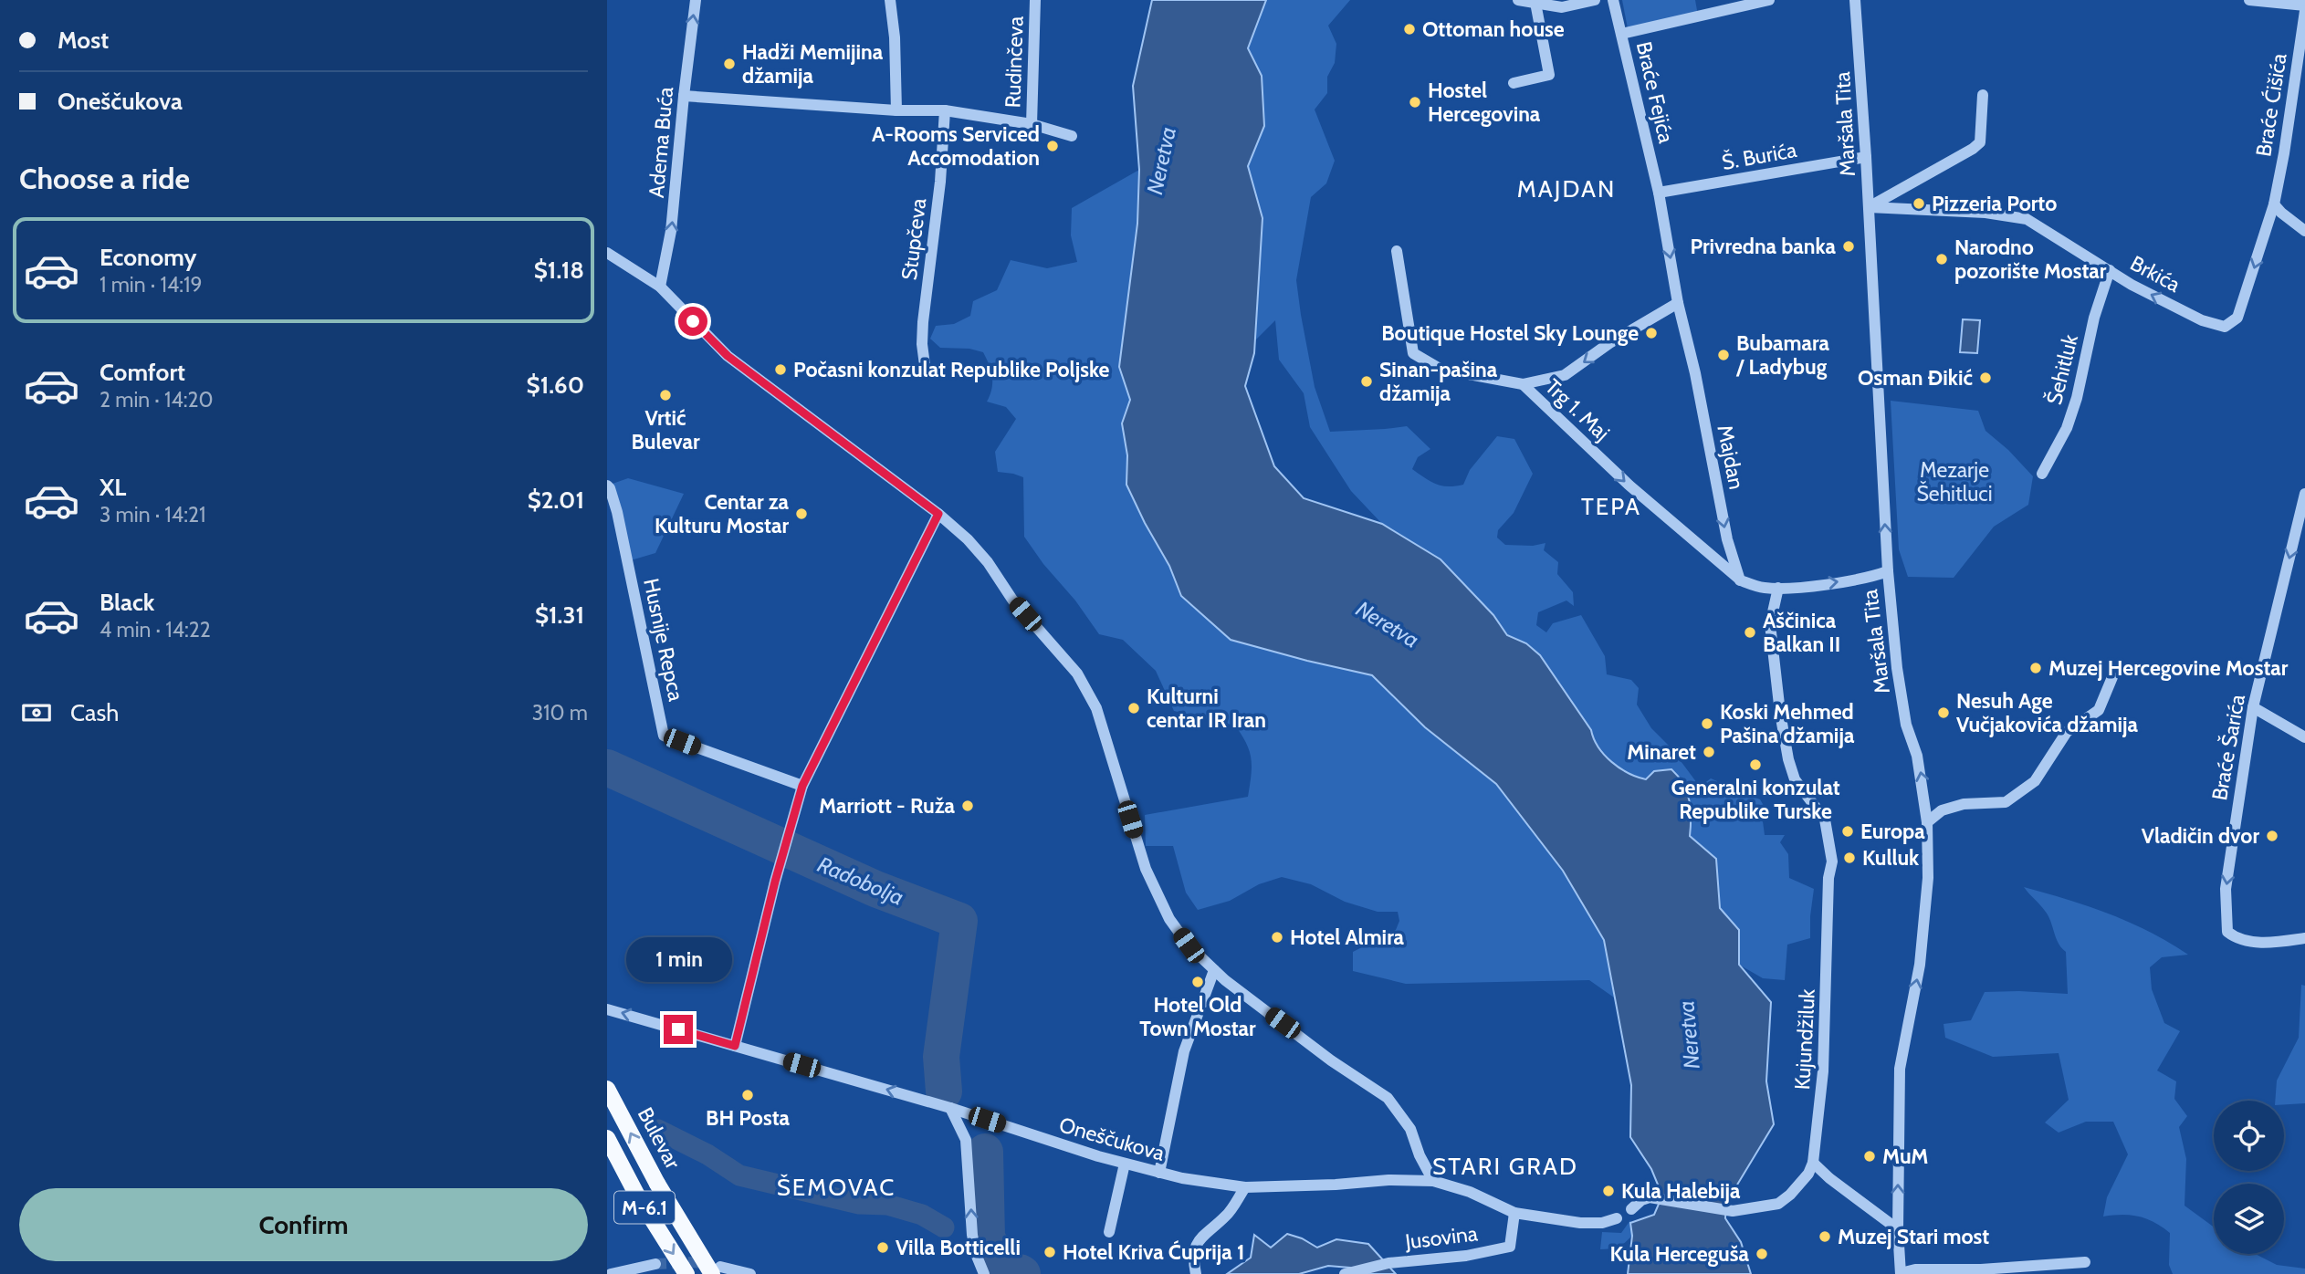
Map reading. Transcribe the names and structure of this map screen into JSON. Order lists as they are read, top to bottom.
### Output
{
  "streets": {
    "main road": ["Bulevar", "M-6.1"],
    "street": [
      "Rudinčeva",
      "Braće Fejića",
      "Braće Ćišića",
      "Maršala Tita",
      "Adema Buća",
      "Š. Burića",
      "Stupčeva",
      "Brkića",
      "Šehitluk",
      "Trg 1. Maj",
      "Majdan",
      "Husnije Repca",
      "Braće Šarića",
      "Kujundžiluk",
      "Oneščukova",
      "Jusovina"
    ]
  },
  "crossings": [
    ["Braće Fejića", "Š. Burića"],
    ["Braće Fejića", "Majdan"],
    ["Braće Ćišića", "Brkića"],
    ["Maršala Tita", "Š. Burića"],
    ["Maršala Tita", "Brkića"],
    ["Š. Burića", "Majdan"],
    ["Brkića", "Šehitluk"],
    ["Trg 1. Maj", "Majdan"],
    ["Oneščukova", "Jusovina"]
  ],
  "one_way": [
    "Maršala Tita",
    "Adema Buća",
    "Majdan",
    "Braće Šarića"
  ],
  "districts": [
    "MAJDAN",
    "TEPA",
    "STARI GRAD",
    "ŠEMOVAC"
  ],
  "water": ["Neretva", "Radobolja"],
  "parks": ["Mezarje Šehitluci"],
  "places": [
    "Ottoman house",
    "Hadži Memijina džamija",
    "Hostel Hercegovina",
    "A-Rooms Serviced Accomodation",
    "Pizzeria Porto",
    "Privredna banka",
    "Narodno pozorište Mostar",
    "Boutique Hostel Sky Lounge",
    "Bubamara / Ladybug",
    "Počasni konzulat Republike Poljske",
    "Osman Đikić",
    "Sinan-pašina džamija",
    "Vrtić Bulevar",
    "Centar za Kulturu Mostar",
    "Aščinica Balkan II",
    "Muzej Hercegovine Mostar",
    "Kulturni centar IR Iran",
    "Nesuh Age Vučjakovića džamija",
    "Koski Mehmed Pašina džamija",
    "Minaret",
    "Generalni konzulat Republike Turske",
    "Marriott - Ruža",
    "Europa",
    "Vladičin dvor",
    "Kulluk",
    "Hotel Almira",
    "Hotel Old Town Mostar",
    "BH Posta",
    "MuM",
    "Kula Halebija",
    "Muzej Stari most",
    "Villa Botticelli",
    "Hotel Kriva Ćuprija 1",
    "Kula Herceguša"
  ],
  "page": {
    "banner": ["Most", "Oneščukova"],
    "heading": "Choose a ride",
    "list": [
      {
        "name": "Economy",
        "note": "1 min · 14:19",
        "value": "$1.18"
      },
      {
        "name": "Comfort",
        "note": "2 min · 14:20",
        "value": "$1.60"
      },
      {
        "name": "XL",
        "note": "3 min · 14:21",
        "value": "$2.01"
      },
      {
        "name": "Black",
        "note": "4 min · 14:22",
        "value": "$1.31"
      }
    ],
    "pay": ["Cash", "310 m"],
    "bubble": "1 min",
    "buttons": "Confirm"
  }
}
